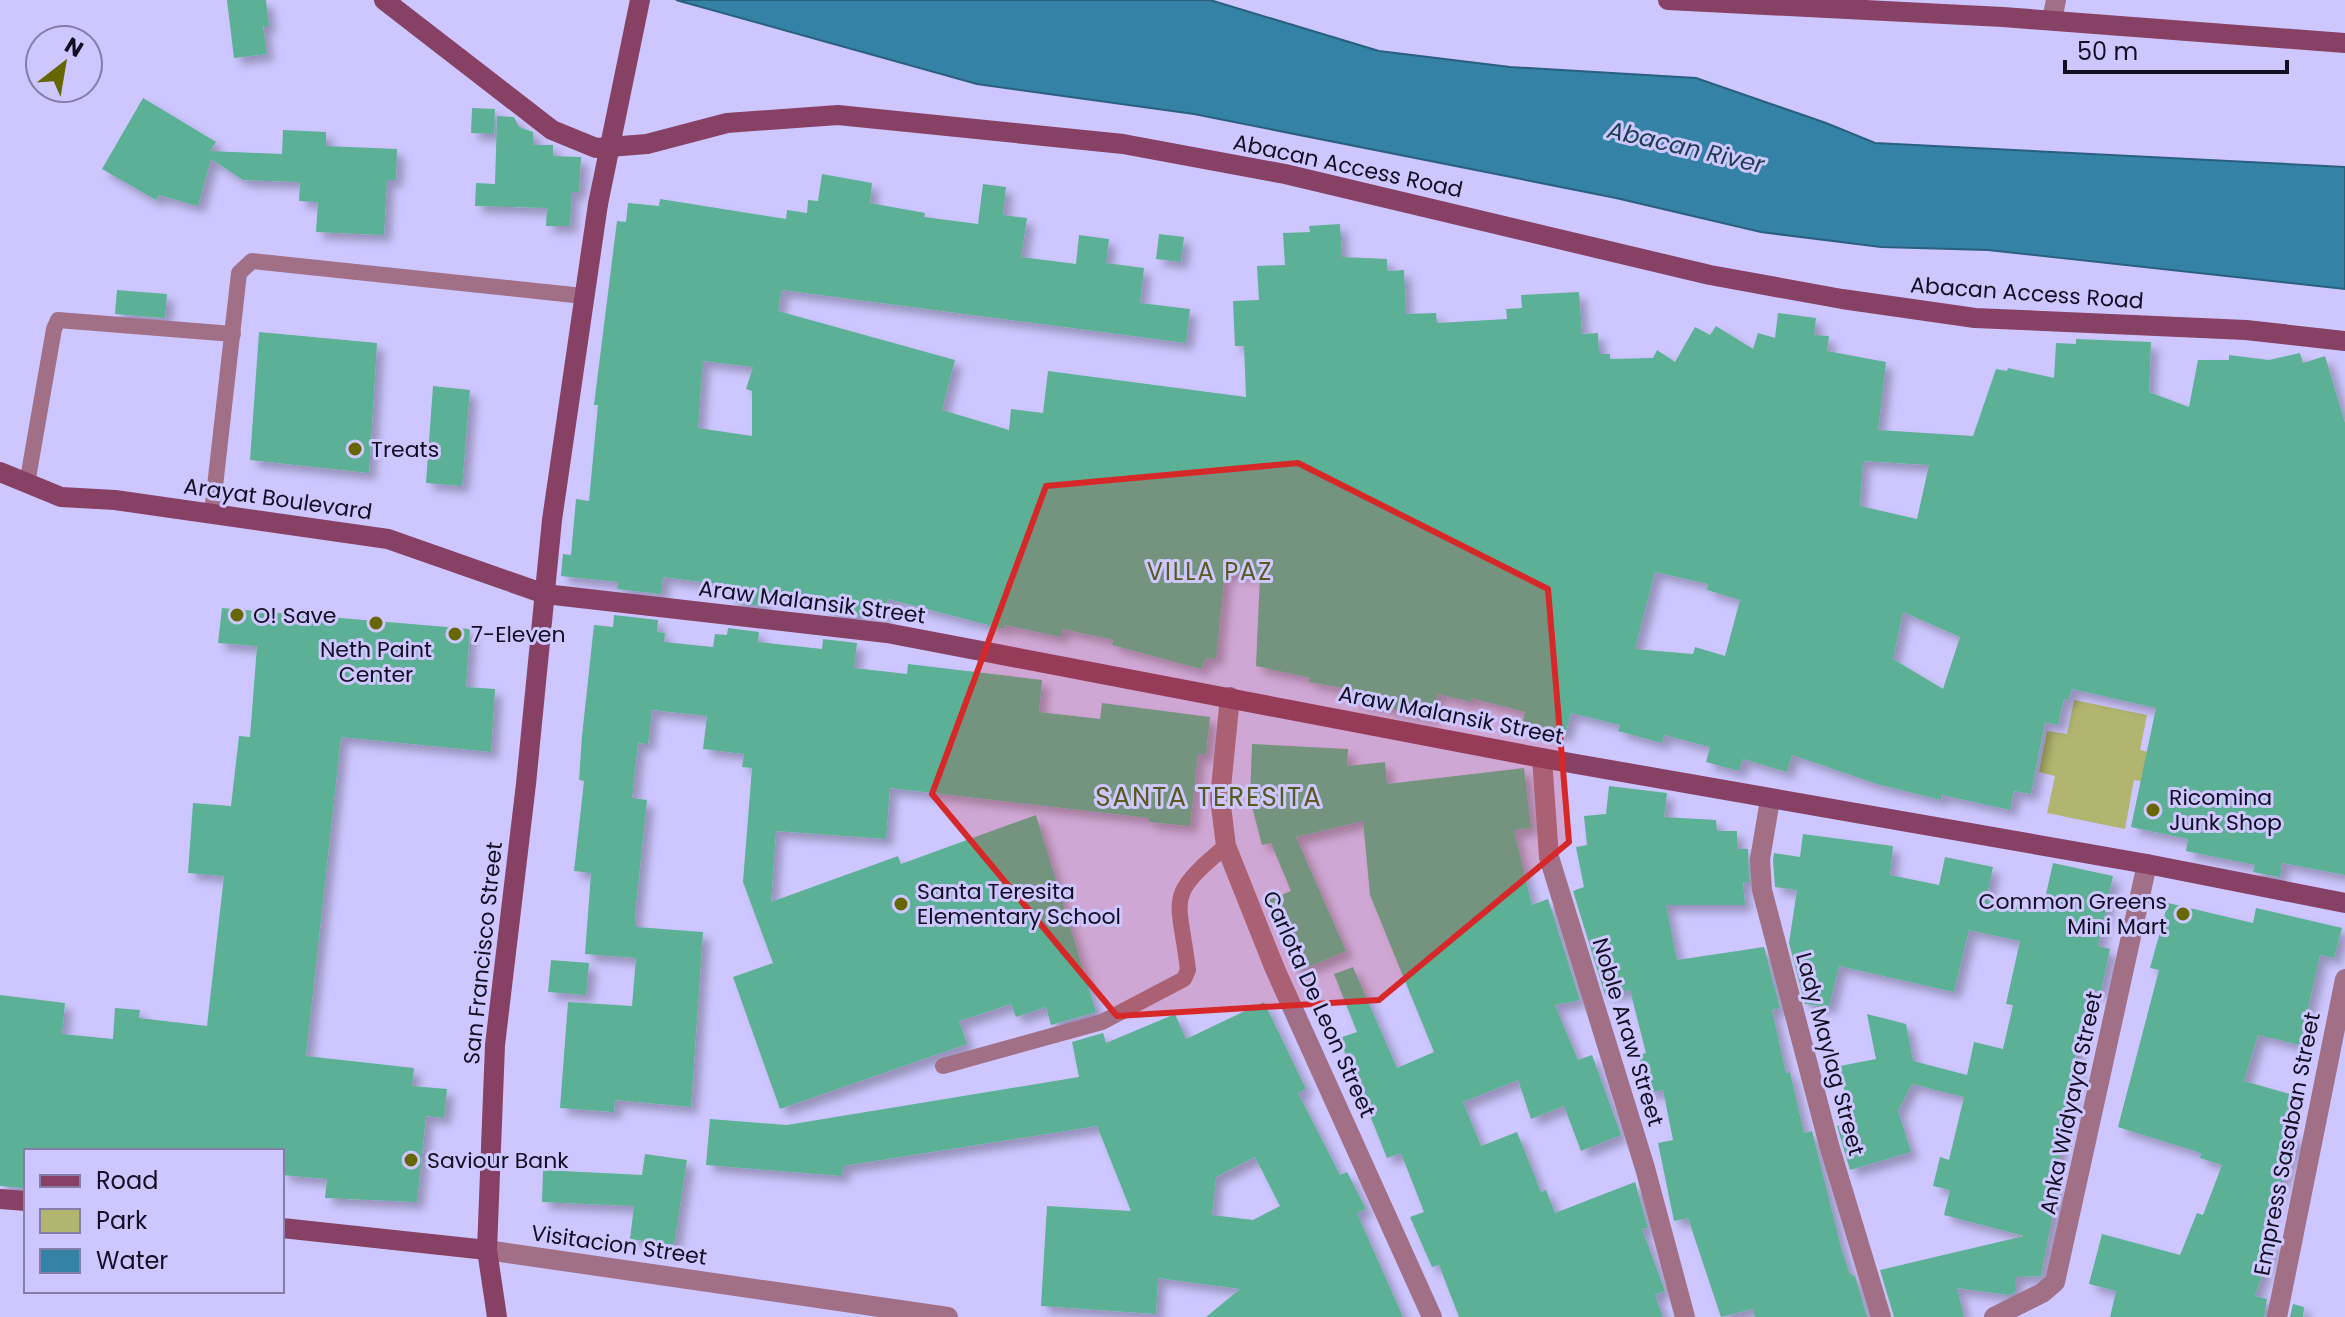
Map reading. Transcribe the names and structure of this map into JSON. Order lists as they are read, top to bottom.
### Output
{
  "streets": {
    "street": [
      "Abacan Access Road",
      "Arayat Boulevard",
      "Araw Malansik Street",
      "San Francisco Street",
      "Carlota De Leon Street",
      "Noble Araw Street",
      "Lady Maylag Street",
      "Anka Widyaya Street",
      "Empress Sasaban Street",
      "Visitacion Street"
    ]
  },
  "crossings": [
    ["Arayat Boulevard", "Araw Malansik Street"],
    ["Arayat Boulevard", "San Francisco Street"],
    ["Araw Malansik Street", "San Francisco Street"],
    ["Araw Malansik Street", "Carlota De Leon Street"],
    ["Araw Malansik Street", "Noble Araw Street"],
    ["Araw Malansik Street", "Lady Maylag Street"],
    ["Araw Malansik Street", "Anka Widyaya Street"],
    ["San Francisco Street", "Visitacion Street"]
  ],
  "districts": ["VILLA PAZ", "SANTA TERESITA"],
  "water": ["Abacan River"],
  "places": [
    "Treats",
    "O! Save",
    "Neth Paint Center",
    "7-Eleven",
    "Ricomina Junk Shop",
    "Santa Teresita Elementary School",
    "Common Greens Mini Mart",
    "Saviour Bank"
  ],
  "legend": ["Road", "Park", "Water"],
  "scale_bar": "50 m",
  "north": "top right"
}
